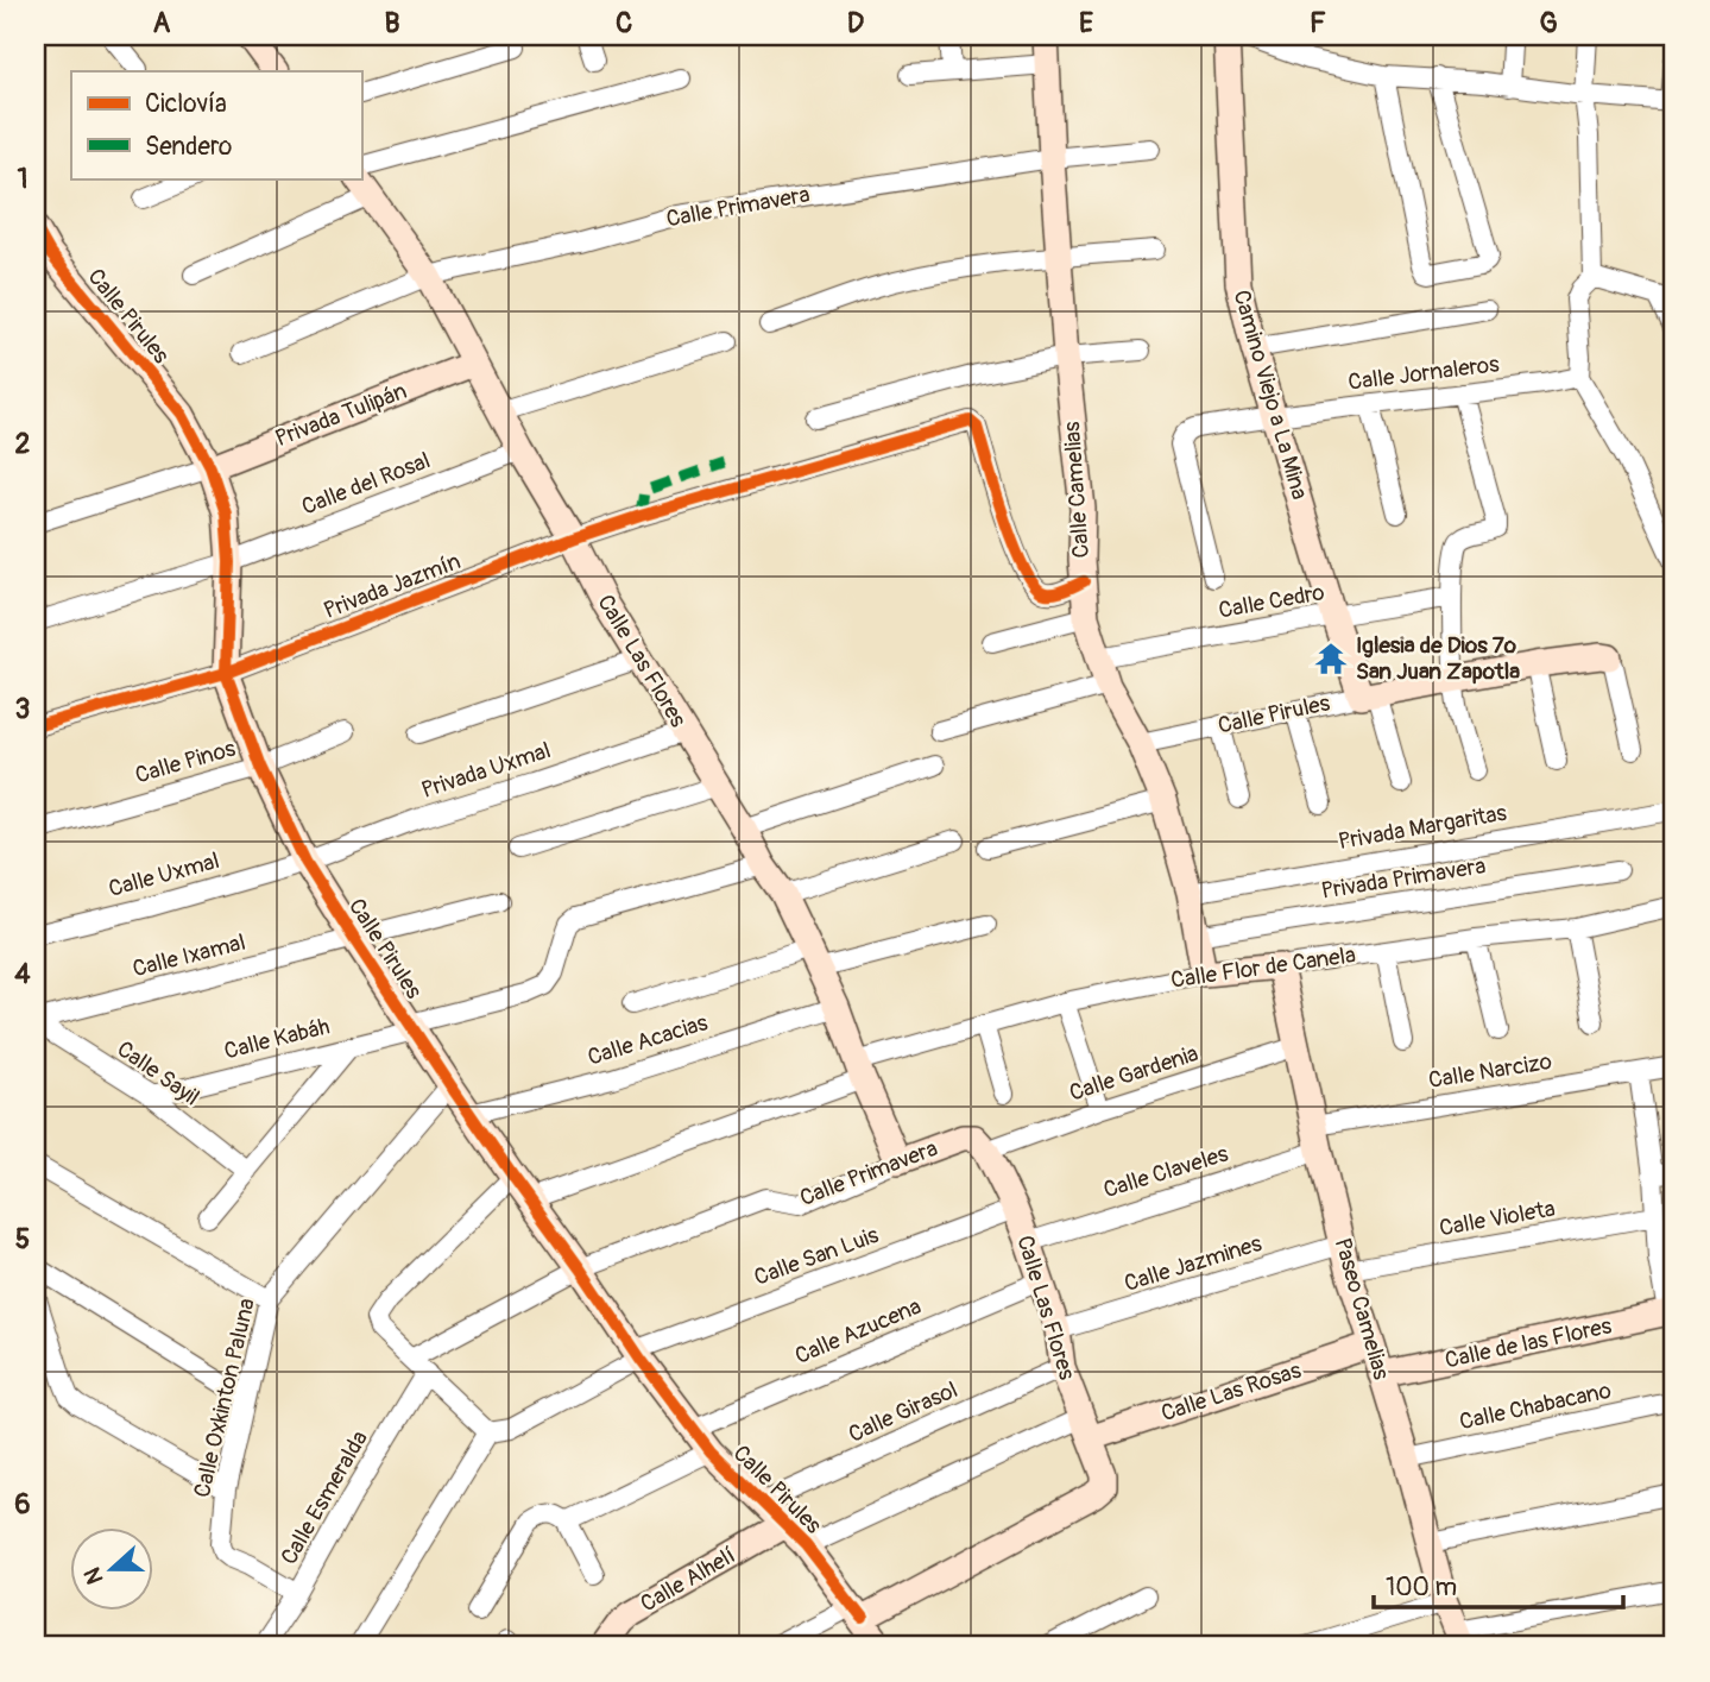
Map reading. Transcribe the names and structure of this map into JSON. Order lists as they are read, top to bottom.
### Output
{
  "streets": {
    "street": [
      "Calle Primavera",
      "Calle Pirules",
      "Calle Jornaleros",
      "Camino Viejo a La Mina",
      "Privada Tulipán",
      "Calle del Rosal",
      "Calle Camelias",
      "Privada Jazmín",
      "Calle Cedro",
      "Calle Las Flores",
      "Calle Pinos",
      "Privada Uxmal",
      "Privada Margaritas",
      "Calle Uxmal",
      "Privada Primavera",
      "Calle Ixamal",
      "Calle Flor de Canela",
      "Calle Kabáh",
      "Calle Acacias",
      "Calle Narcizo",
      "Calle Sayil",
      "Calle Gardenia",
      "Calle Claveles",
      "Calle Violeta",
      "Calle San Luis",
      "Calle Jazmines",
      "Paseo Camelias",
      "Calle Azucena",
      "Calle de las Flores",
      "Calle Las Rosas",
      "Calle Oxkinton Paluna",
      "Calle Chabacano",
      "Calle Girasol",
      "Calle Esmeralda",
      "Calle Alhelí"
    ]
  },
  "crossings": [
    ["Calle Primavera", "Calle Pirules"],
    ["Calle Primavera", "Calle Camelias"],
    ["Calle Primavera", "Calle Las Flores"],
    ["Calle Primavera", "Calle Gardenia"],
    ["Calle Pirules", "Camino Viejo a La Mina"],
    ["Calle Pirules", "Privada Tulipán"],
    ["Calle Pirules", "Calle del Rosal"],
    ["Calle Pirules", "Calle Camelias"],
    ["Calle Pirules", "Privada Jazmín"],
    ["Calle Pirules", "Calle Las Flores"],
    ["Calle Pirules", "Calle Pinos"],
    ["Calle Pirules", "Privada Uxmal"],
    ["Calle Pirules", "Calle Uxmal"],
    ["Calle Pirules", "Calle Ixamal"],
    ["Calle Pirules", "Calle Flor de Canela"],
    ["Calle Pirules", "Calle Kabáh"],
    ["Calle Pirules", "Calle Acacias"],
    ["Calle Pirules", "Calle San Luis"],
    ["Calle Pirules", "Calle Azucena"],
    ["Calle Pirules", "Calle Oxkinton Paluna"],
    ["Calle Pirules", "Calle Girasol"],
    ["Calle Pirules", "Calle Alhelí"],
    ["Calle Jornaleros", "Camino Viejo a La Mina"],
    ["Camino Viejo a La Mina", "Calle Cedro"],
    ["Privada Tulipán", "Calle Las Flores"],
    ["Calle del Rosal", "Calle Las Flores"],
    ["Calle Camelias", "Privada Jazmín"],
    ["Calle Camelias", "Calle Cedro"],
    ["Calle Camelias", "Privada Margaritas"],
    ["Calle Camelias", "Privada Primavera"],
    ["Calle Camelias", "Calle Flor de Canela"],
    ["Privada Jazmín", "Calle Las Flores"],
    ["Calle Las Flores", "Privada Uxmal"],
    ["Calle Las Flores", "Calle Flor de Canela"],
    ["Calle Las Flores", "Calle Kabáh"],
    ["Calle Las Flores", "Calle Acacias"],
    ["Calle Las Flores", "Calle Gardenia"],
    ["Calle Las Flores", "Calle Claveles"],
    ["Calle Las Flores", "Calle San Luis"],
    ["Calle Las Flores", "Calle Jazmines"],
    ["Calle Las Flores", "Calle Azucena"],
    ["Calle Las Flores", "Calle Las Rosas"],
    ["Calle Las Flores", "Calle Girasol"],
    ["Privada Uxmal", "Calle Uxmal"],
    ["Calle Ixamal", "Calle Sayil"],
    ["Calle Flor de Canela", "Paseo Camelias"],
    ["Calle Kabáh", "Calle Sayil"],
    ["Calle Narcizo", "Paseo Camelias"],
    ["Calle Gardenia", "Paseo Camelias"],
    ["Calle Claveles", "Paseo Camelias"],
    ["Calle Violeta", "Calle Jazmines"],
    ["Calle Violeta", "Paseo Camelias"],
    ["Calle Jazmines", "Paseo Camelias"],
    ["Paseo Camelias", "Calle de las Flores"],
    ["Paseo Camelias", "Calle Las Rosas"],
    ["Paseo Camelias", "Calle Chabacano"],
    ["Calle Oxkinton Paluna", "Calle Esmeralda"]
  ],
  "places": {
    "temple": ["Iglesia de Dios 7o San Juan Zapotla"]
  },
  "legend": ["Ciclovía", "Sendero"],
  "scale_bar": "100 m",
  "north": "left",
  "grid": {
    "columns": [
      "A",
      "B",
      "C",
      "D",
      "E",
      "F",
      "G"
    ],
    "rows": [
      "1",
      "2",
      "3",
      "4",
      "5",
      "6"
    ]
  }
}
